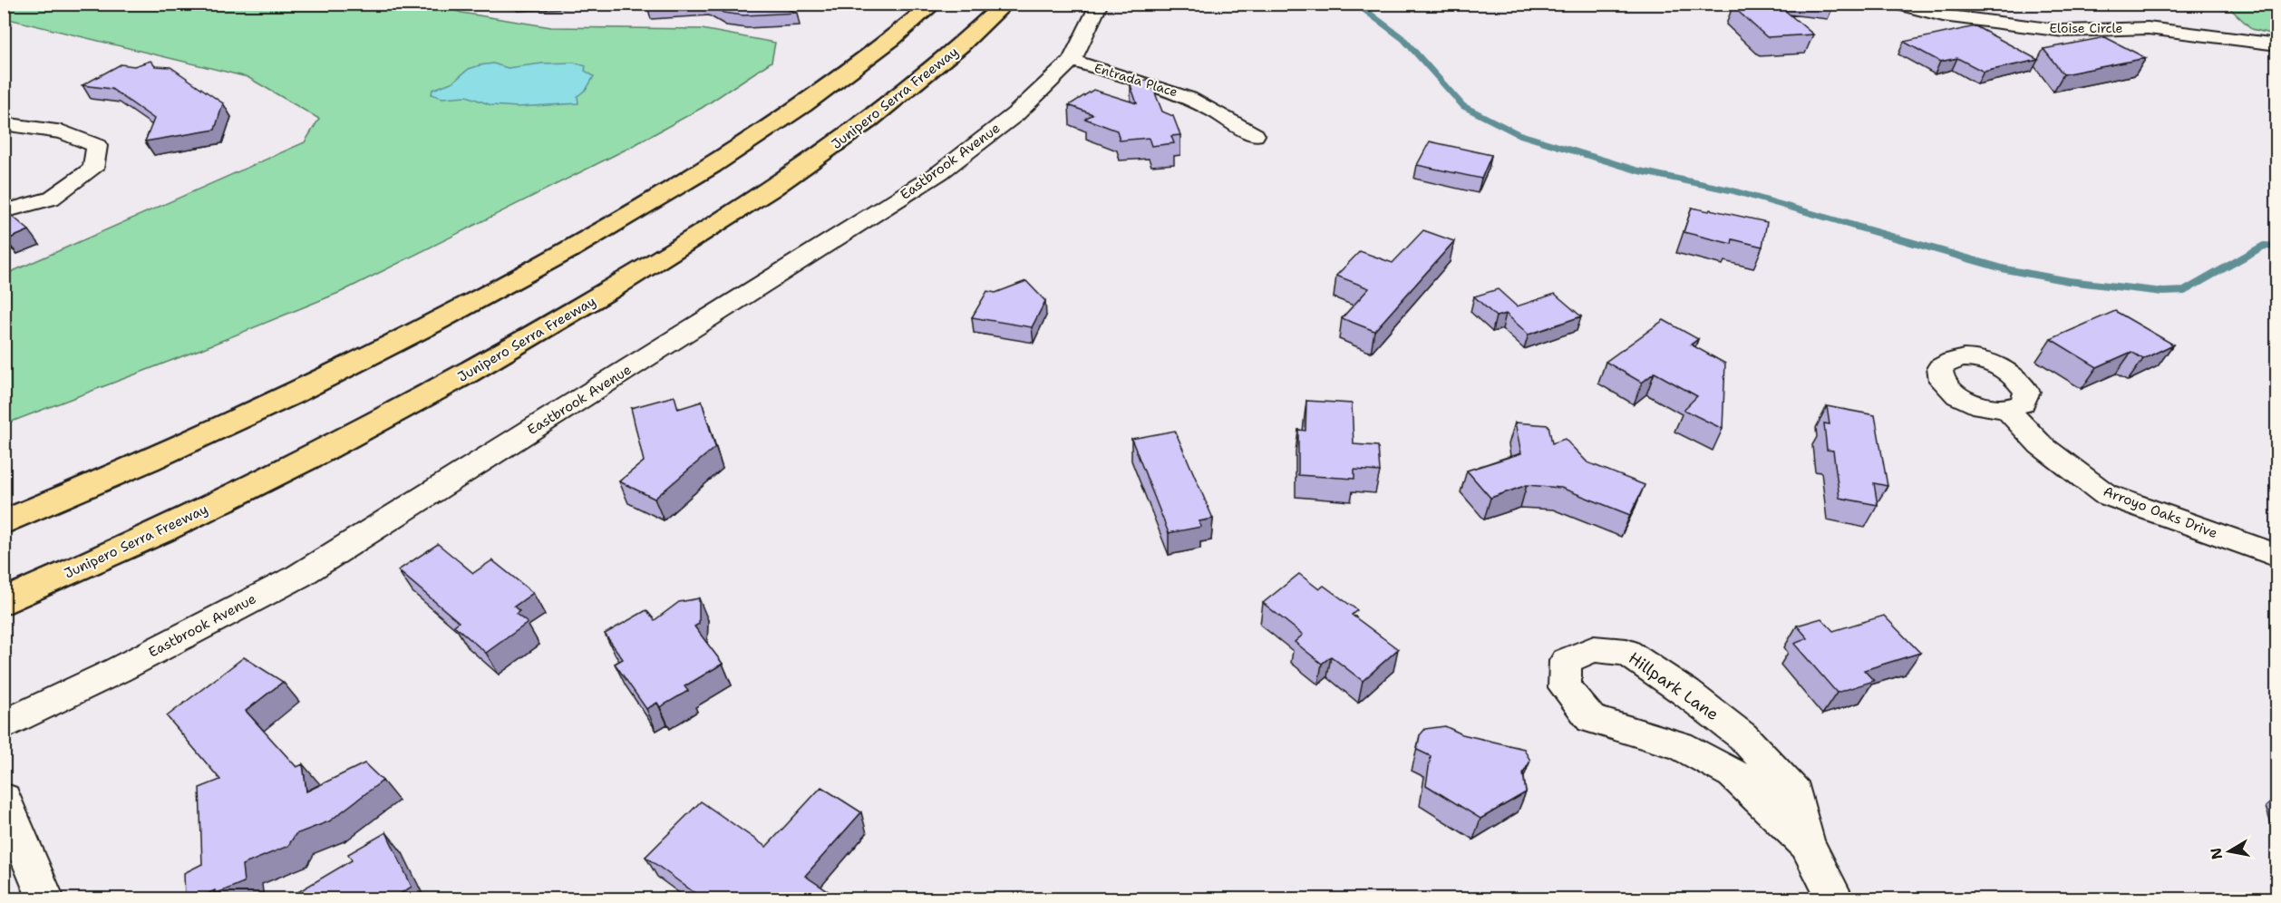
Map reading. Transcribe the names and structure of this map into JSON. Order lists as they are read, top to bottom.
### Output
{
  "streets": {
    "highway": ["Junipero Serra Freeway"],
    "street": [
      "Eloise Circle",
      "Entrada Place",
      "Eastbrook Avenue",
      "Arroyo Oaks Drive",
      "Hillpark Lane"
    ]
  },
  "crossings": [
    ["Entrada Place", "Eastbrook Avenue"]
  ],
  "north": "left"
}
